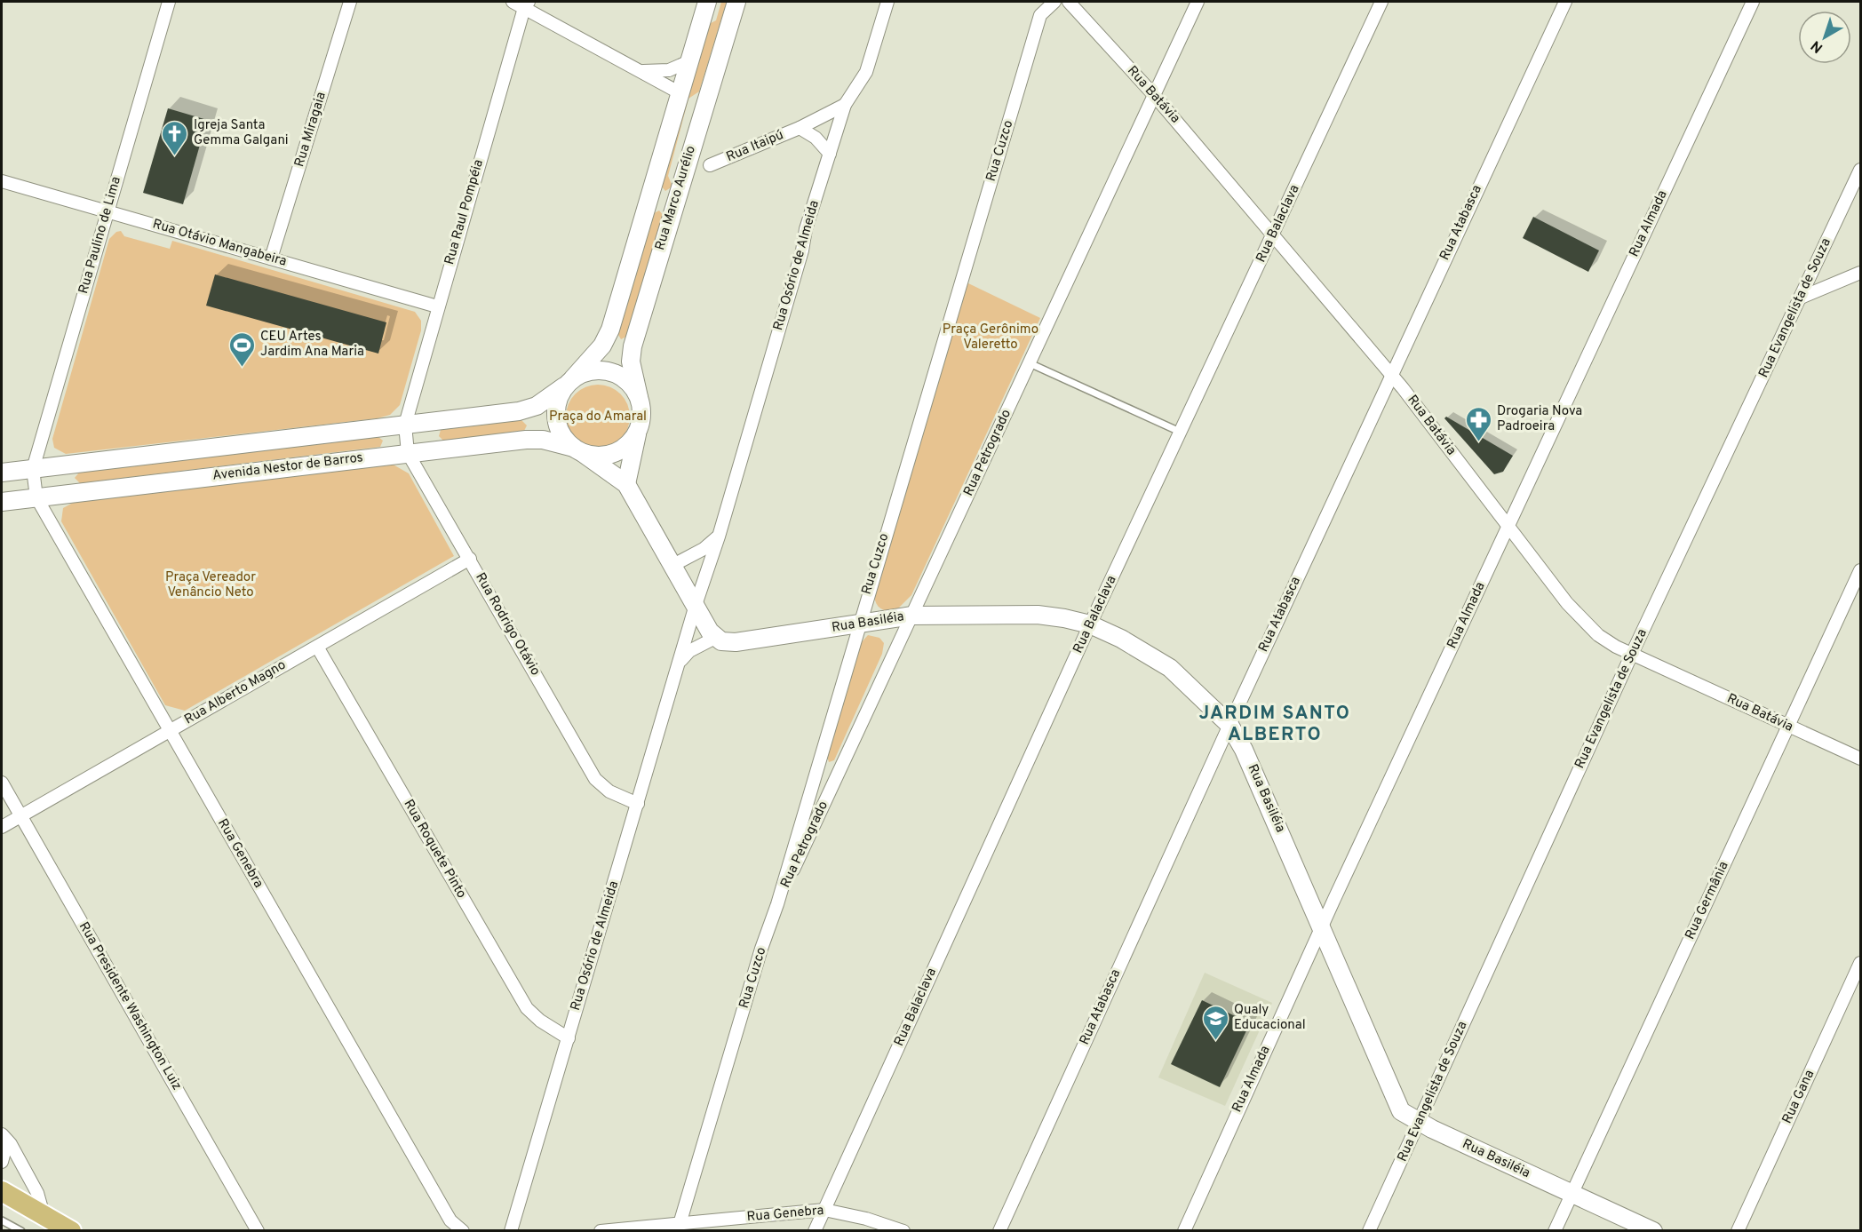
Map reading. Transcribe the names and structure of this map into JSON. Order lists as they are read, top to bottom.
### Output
{
  "streets": {
    "street": [
      "Rua Batávia",
      "Rua Miragaia",
      "Rua Itaipú",
      "Rua Cuzco",
      "Rua Marco Aurélio",
      "Rua Raul Pompéia",
      "Rua Atabasca",
      "Rua Balaclava",
      "Rua Almada",
      "Rua Paulino de Lima",
      "Rua Otávio Mangabeira",
      "Rua Osório de Almeida",
      "Rua Evangelista de Souza",
      "Rua Petrogrado",
      "Avenida Nestor de Barros",
      "Rua Basiléia",
      "Rua Rodrigo Otávio",
      "Rua Alberto Magno",
      "Rua Roquete Pinto",
      "Rua Genebra",
      "Rua Germânia",
      "Rua Presidente Washington Luiz",
      "Rua Gana"
    ]
  },
  "crossings": [
    ["Rua Batávia", "Rua Atabasca"],
    ["Rua Batávia", "Rua Balaclava"],
    ["Rua Batávia", "Rua Almada"],
    ["Rua Batávia", "Rua Evangelista de Souza"],
    ["Rua Batávia", "Rua Petrogrado"],
    ["Rua Batávia", "Rua Germânia"],
    ["Rua Miragaia", "Rua Otávio Mangabeira"],
    ["Rua Itaipú", "Rua Osório de Almeida"],
    ["Rua Cuzco", "Rua Petrogrado"],
    ["Rua Cuzco", "Rua Basiléia"],
    ["Rua Cuzco", "Rua Genebra"],
    ["Rua Marco Aurélio", "Avenida Nestor de Barros"],
    ["Rua Raul Pompéia", "Rua Otávio Mangabeira"],
    ["Rua Raul Pompéia", "Rua Rodrigo Otávio"],
    ["Rua Atabasca", "Rua Basiléia"],
    ["Rua Balaclava", "Rua Basiléia"],
    ["Rua Balaclava", "Rua Genebra"],
    ["Rua Almada", "Rua Basiléia"],
    ["Rua Paulino de Lima", "Rua Otávio Mangabeira"],
    ["Rua Paulino de Lima", "Rua Genebra"],
    ["Rua Osório de Almeida", "Rua Rodrigo Otávio"],
    ["Rua Osório de Almeida", "Rua Roquete Pinto"],
    ["Rua Evangelista de Souza", "Rua Basiléia"],
    ["Rua Petrogrado", "Rua Basiléia"],
    ["Avenida Nestor de Barros", "Rua Rodrigo Otávio"],
    ["Avenida Nestor de Barros", "Rua Genebra"],
    ["Rua Basiléia", "Rua Germânia"],
    ["Rua Rodrigo Otávio", "Rua Alberto Magno"],
    ["Rua Alberto Magno", "Rua Roquete Pinto"],
    ["Rua Alberto Magno", "Rua Genebra"],
    ["Rua Alberto Magno", "Rua Presidente Washington Luiz"]
  ],
  "districts": ["JARDIM SANTO ALBERTO"],
  "parks": ["Praça Gerônimo Valeretto", "Praça do Amaral", "Praça Vereador Venâncio Neto"],
  "places": {
    "church": ["Igreja Santa Gemma Galgani"],
    "sports": ["CEU Artes Jardim Ana Maria"],
    "pharmacy": ["Drogaria Nova Padroeira"],
    "school or university": ["Qualy Educacional"]
  },
  "north": "bottom left"
}
